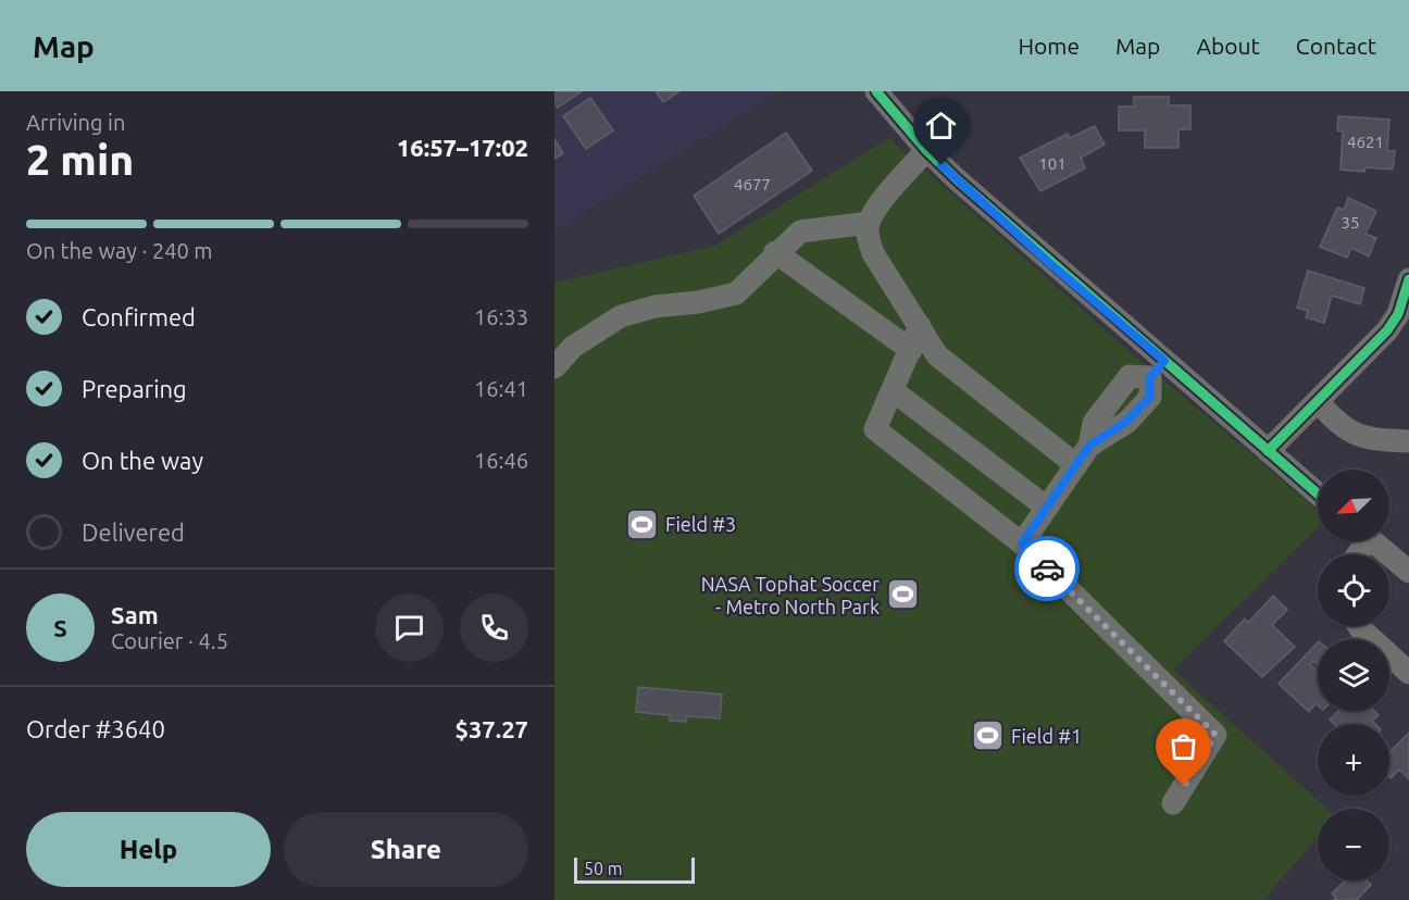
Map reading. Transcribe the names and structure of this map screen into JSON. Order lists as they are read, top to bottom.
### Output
{
  "places": {
    "sports": ["Field #3", "NASA Tophat Soccer - Metro North Park", "Field #1"]
  },
  "house_numbers": [
    "4621",
    "101",
    "4677",
    "35"
  ],
  "scale_bar": "50 m",
  "north": "bottom left",
  "page": {
    "header": "Map",
    "nav": [
      "Home",
      "Map",
      "About",
      "Contact"
    ],
    "heading": ["2 min", "Arriving in", "16:57–17:02"],
    "panel": [
      "Sam",
      "Courier · 4.5",
      "Order #3640",
      "$37.27"
    ],
    "bar": "On the way · 240 m",
    "list": [
      ["Confirmed", "16:33"],
      ["Preparing", "16:41"],
      ["On the way", "16:46"],
      "Delivered"
    ],
    "map_buttons": ["+", "−"],
    "round": "S",
    "buttons": ["Help", "Share"],
    "scale": "50 m"
  }
}
